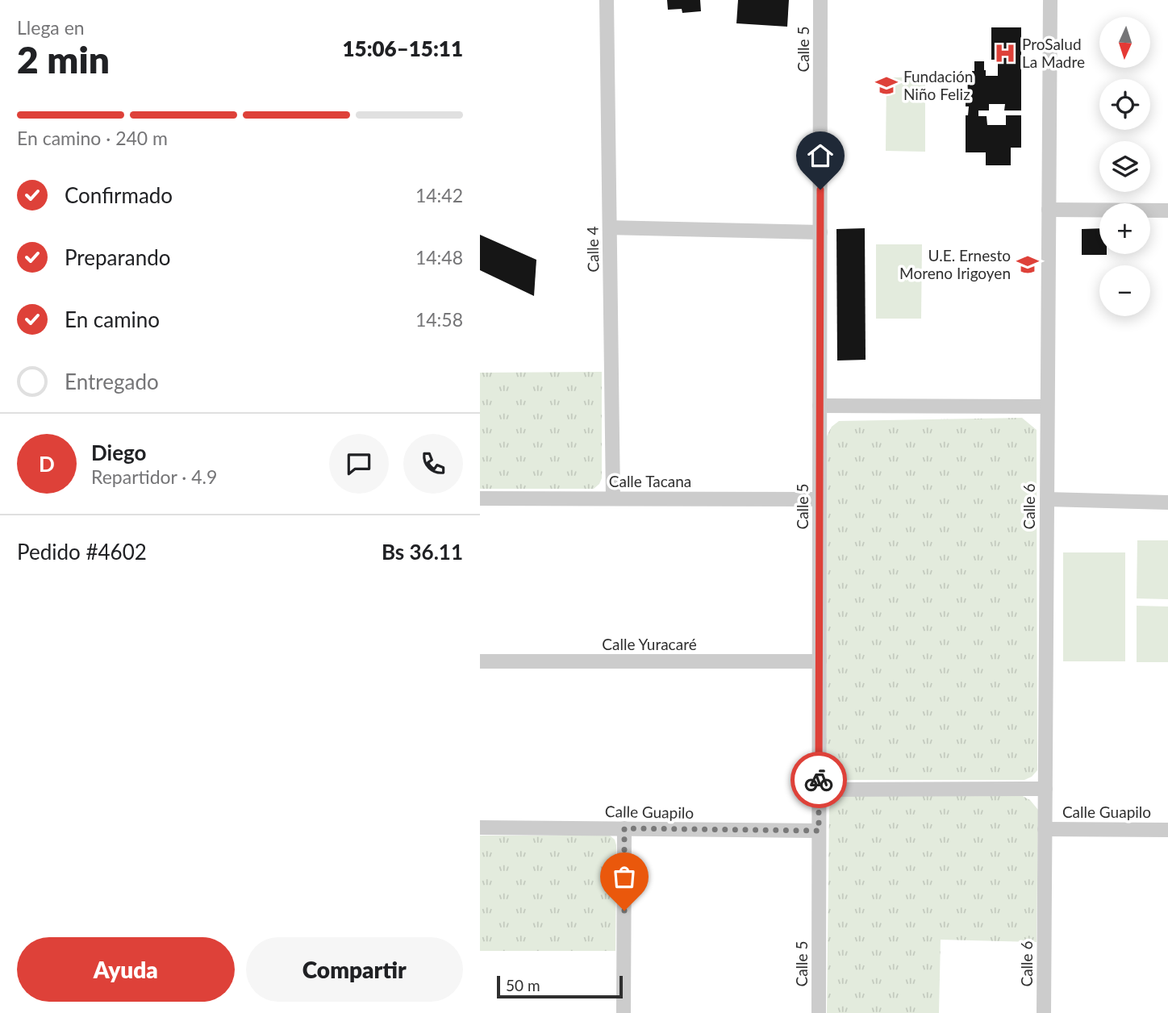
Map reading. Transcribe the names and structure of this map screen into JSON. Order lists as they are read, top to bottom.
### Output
{
  "streets": {
    "street": [
      "Calle 5",
      "Calle 4",
      "Calle Tacana",
      "Calle 6",
      "Calle Yuracaré",
      "Calle Guapilo"
    ]
  },
  "crossings": [
    ["Calle 5", "Calle Tacana"],
    ["Calle 5", "Calle Yuracaré"],
    ["Calle 5", "Calle Guapilo"],
    ["Calle 4", "Calle Tacana"],
    ["Calle 6", "Calle Guapilo"]
  ],
  "places": {
    "hospital": ["ProSalud La Madre"],
    "school or university": ["Fundación Niño Feliz", "U.E. Ernesto Moreno Irigoyen"]
  },
  "scale_bar": "50 m",
  "north": "bottom",
  "page": {
    "heading": ["2 min", "Llega en", "15:06–15:11"],
    "panel": [
      "Diego",
      "Repartidor · 4.9",
      "Pedido #4602",
      "Bs 36.11"
    ],
    "map_buttons": ["+", "−"],
    "bar": "En camino · 240 m",
    "list": [
      ["Confirmado", "14:42"],
      ["Preparando", "14:48"],
      ["En camino", "14:58"],
      "Entregado"
    ],
    "round": "D",
    "buttons": ["Ayuda", "Compartir"],
    "scale": "50 m"
  }
}
